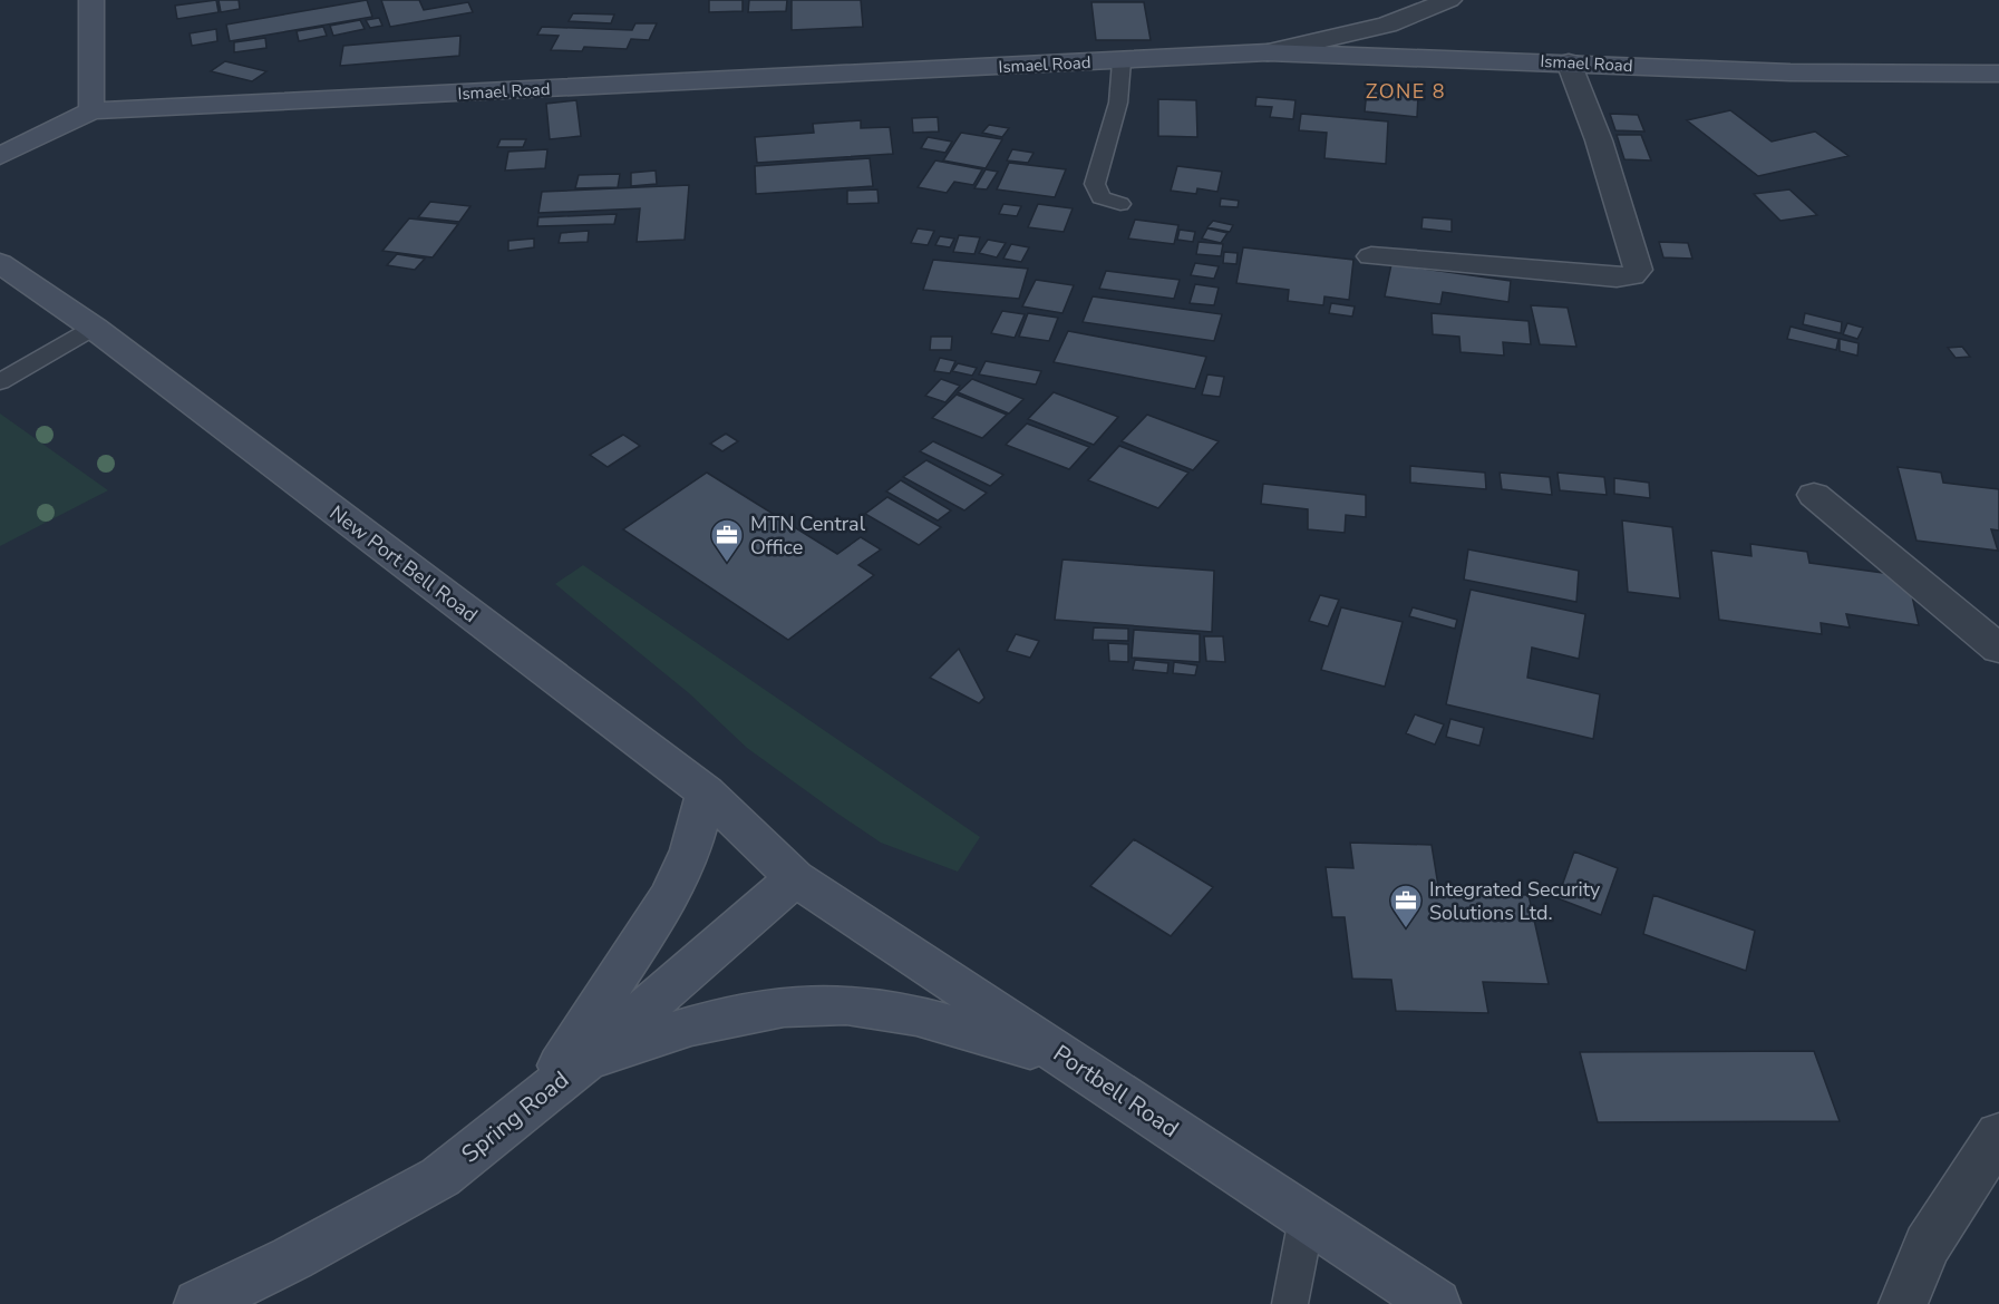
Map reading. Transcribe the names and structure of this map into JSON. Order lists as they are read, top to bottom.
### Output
{
  "streets": {
    "main road": [
      "Ismael Road",
      "New Port Bell Road",
      "Portbell Road",
      "Spring Road"
    ]
  },
  "crossings": [
    ["New Port Bell Road", "Portbell Road"],
    ["New Port Bell Road", "Spring Road"],
    ["Portbell Road", "Spring Road"]
  ],
  "districts": ["ZONE 8"],
  "places": {
    "office": ["MTN Central Office", "Integrated Security Solutions Ltd."]
  }
}
